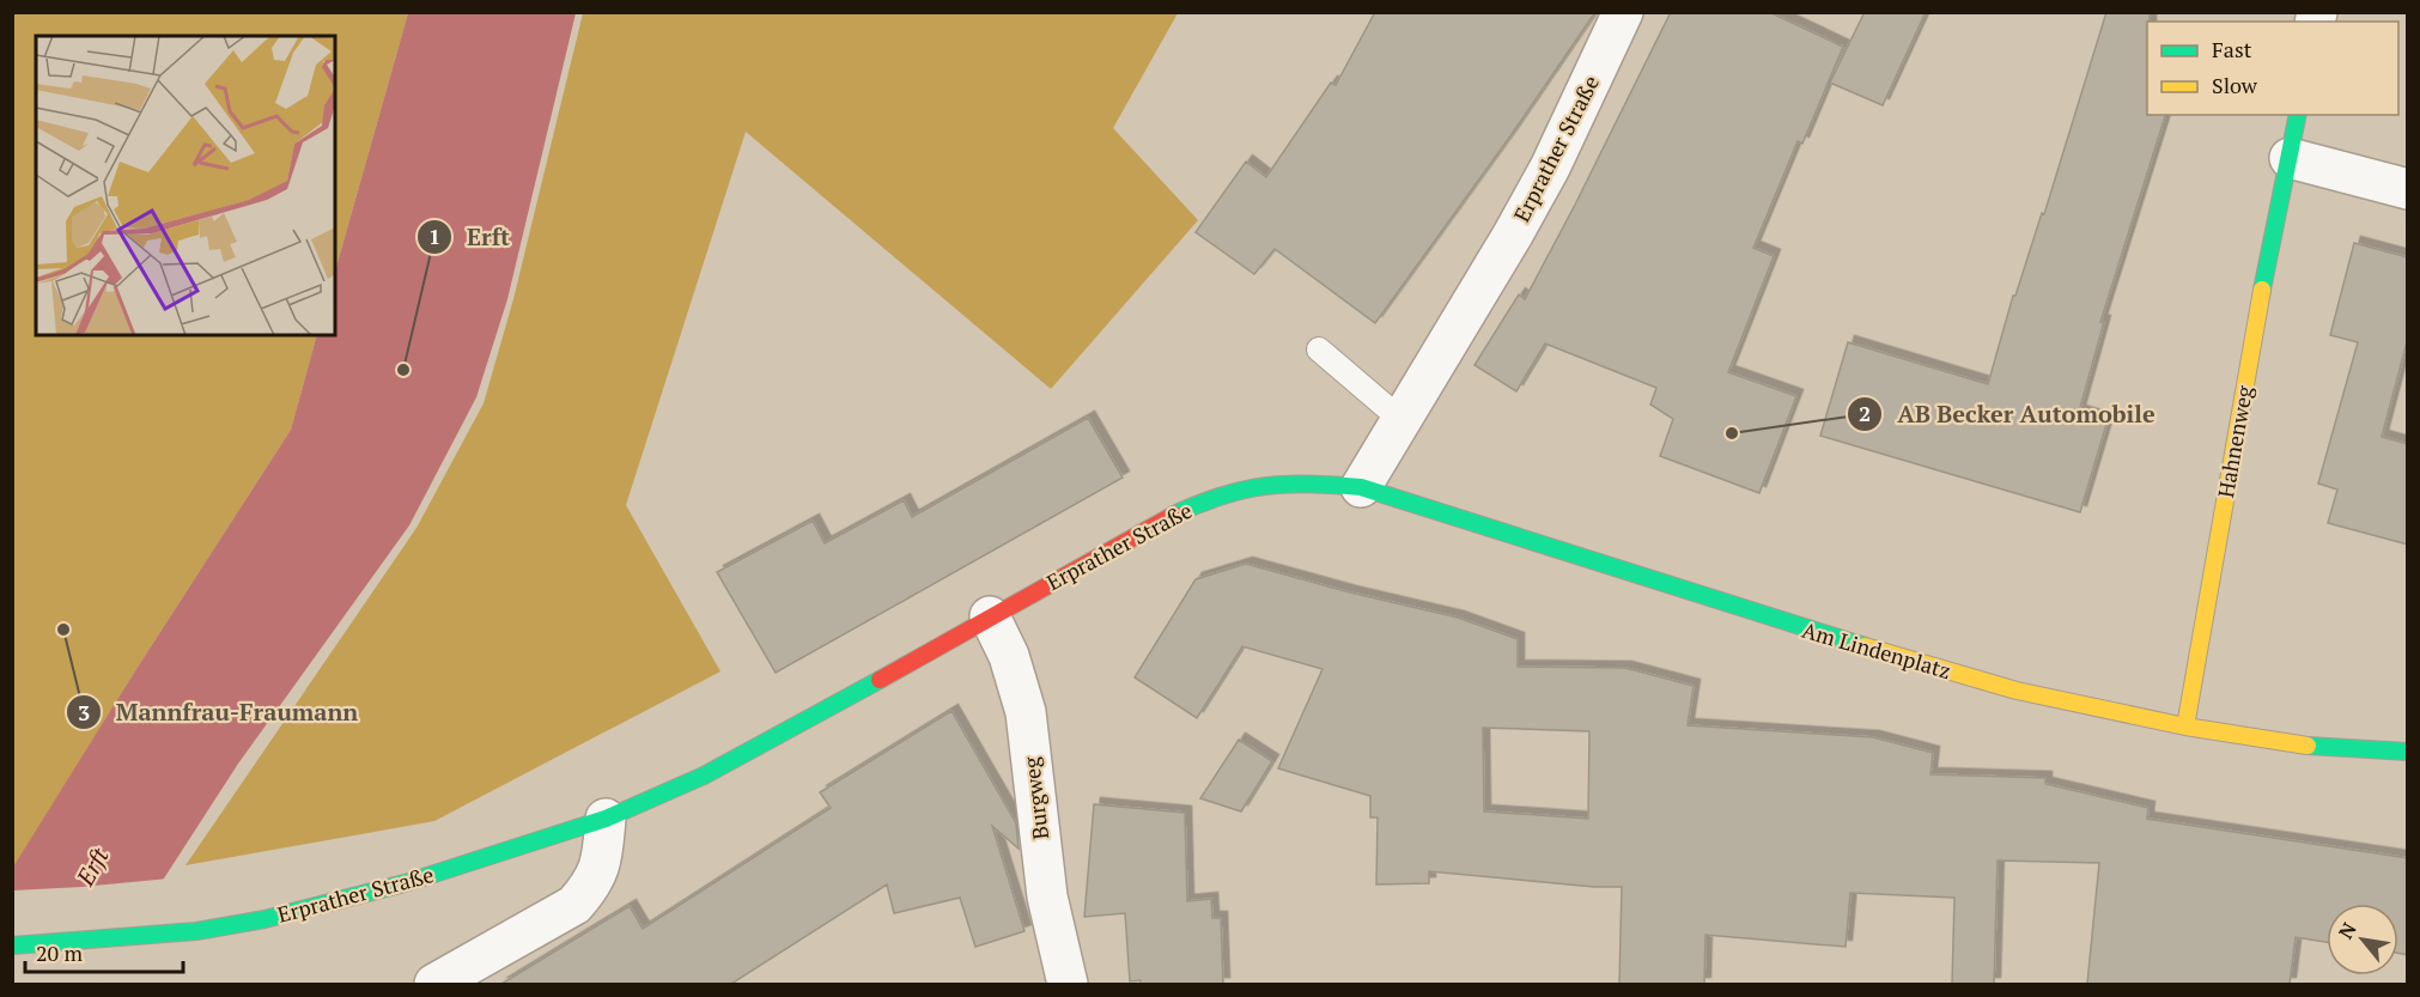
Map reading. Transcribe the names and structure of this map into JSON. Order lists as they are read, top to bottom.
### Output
{
  "streets": {
    "main road": ["Erprather Straße", "Hahnenweg", "Am Lindenplatz"],
    "street": ["Burgweg"]
  },
  "crossings": [
    ["Erprather Straße", "Am Lindenplatz"],
    ["Erprather Straße", "Burgweg"],
    ["Hahnenweg", "Am Lindenplatz"]
  ],
  "water": ["Erft"],
  "places": ["Erft", "AB Becker Automobile", "Mannfrau-Fraumann"],
  "legend": ["Fast", "Slow"],
  "scale_bar": "20 m",
  "north": "top left"
}
